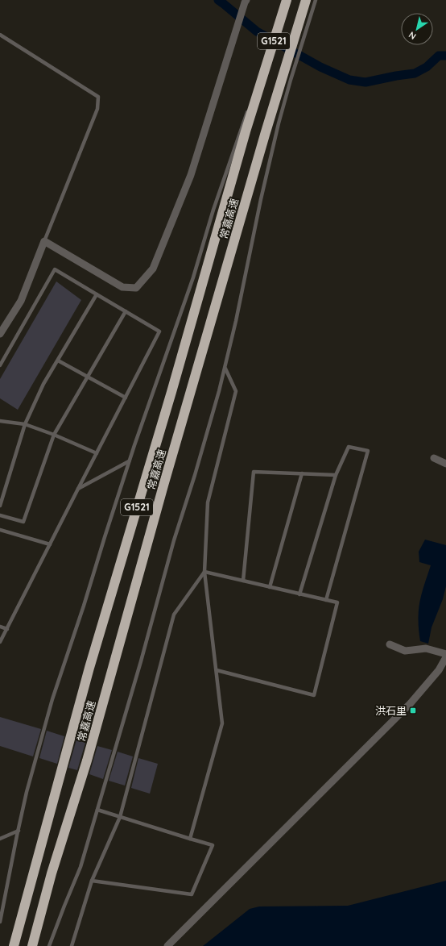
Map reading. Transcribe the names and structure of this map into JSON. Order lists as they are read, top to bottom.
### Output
{
  "streets": {
    "highway": ["G1521", "常嘉高速"]
  },
  "places": {
    "transit": ["洪石里"]
  },
  "north": "bottom left"
}
